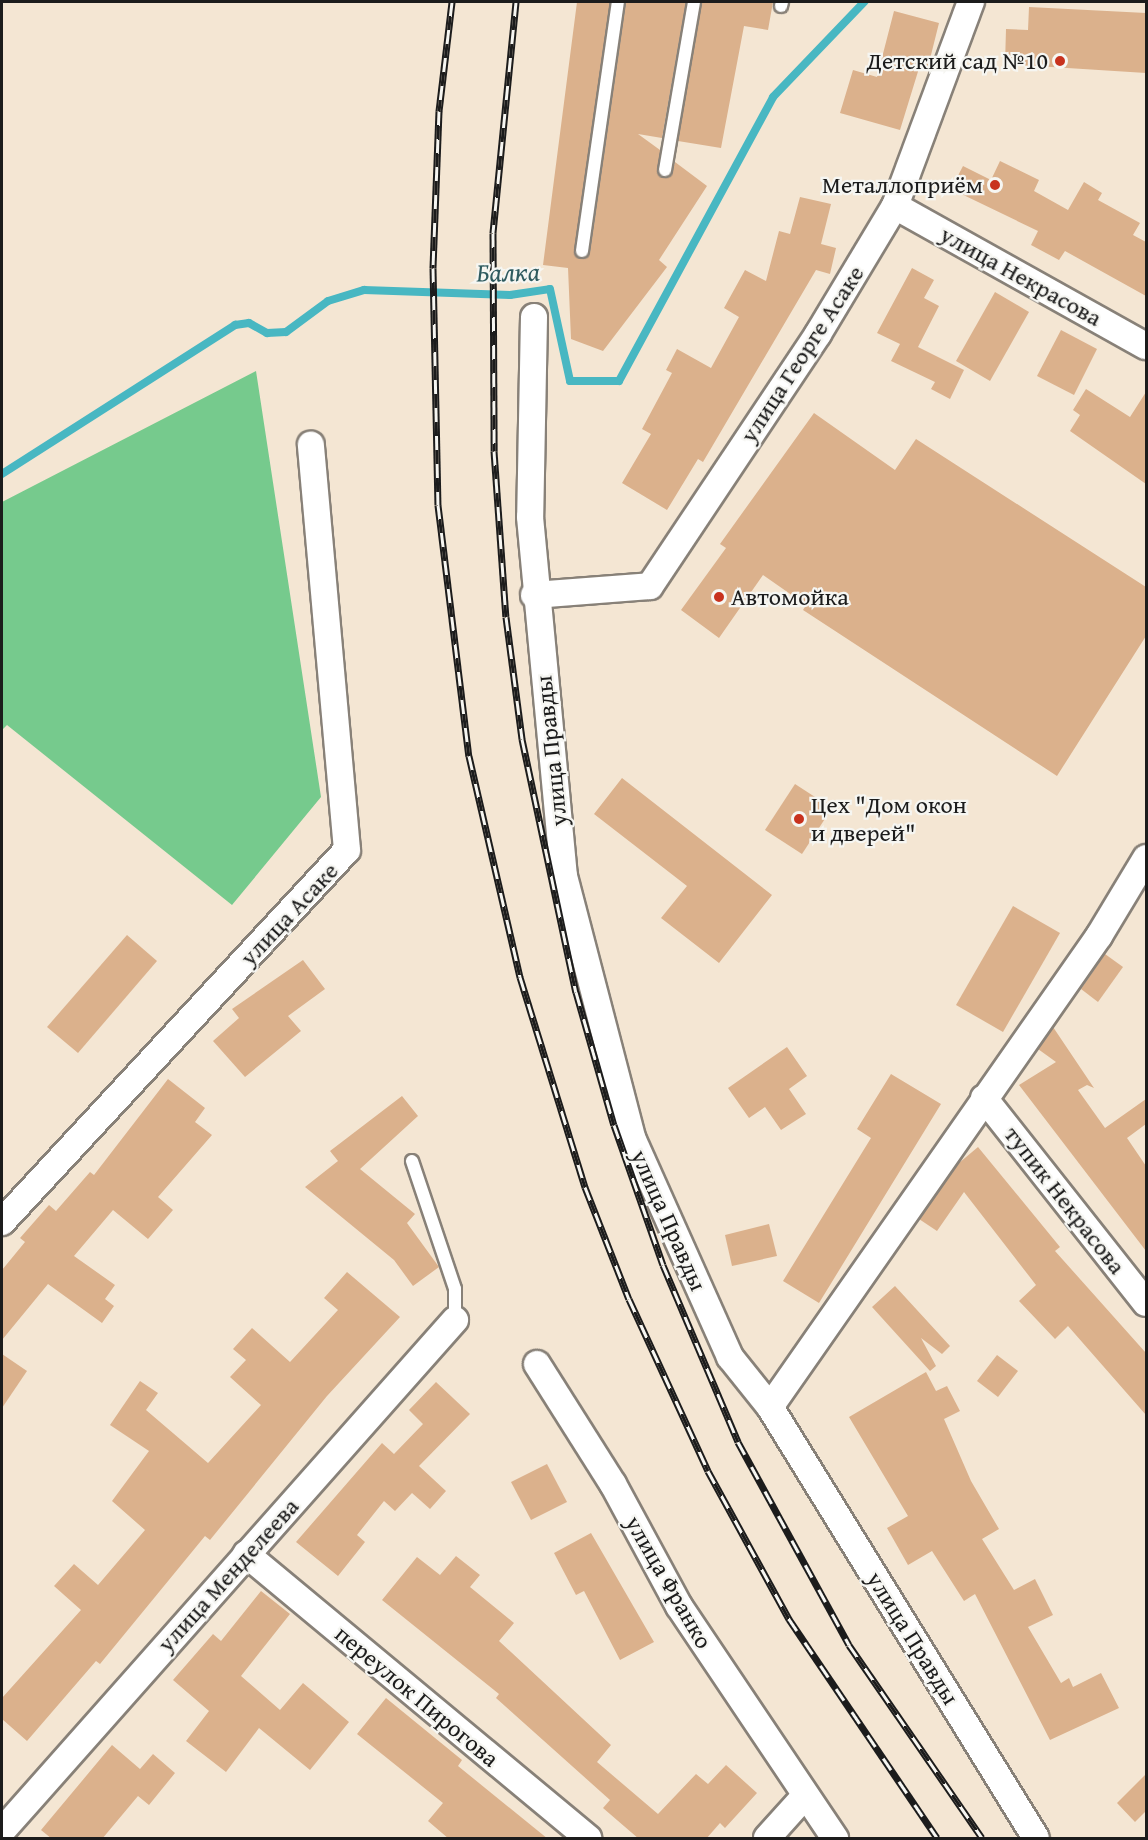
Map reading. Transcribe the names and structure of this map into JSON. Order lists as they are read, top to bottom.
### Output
{
  "streets": {
    "street": [
      "улица Некрасова",
      "улица Георге Асаке",
      "улица Правды",
      "улица Асаке",
      "тупик Некрасова",
      "улица Менделеева",
      "улица Франко",
      "переулок Пирогова"
    ]
  },
  "crossings": [
    ["улица Некрасова", "улица Георге Асаке"],
    ["улица Георге Асаке", "улица Правды"],
    ["улица Менделеева", "переулок Пирогова"]
  ],
  "water": ["Балка"],
  "places": [
    "Детский сад №10",
    "Металлоприём",
    "Автомойка",
    "Цех \"Дом окон и дверей\""
  ]
}
